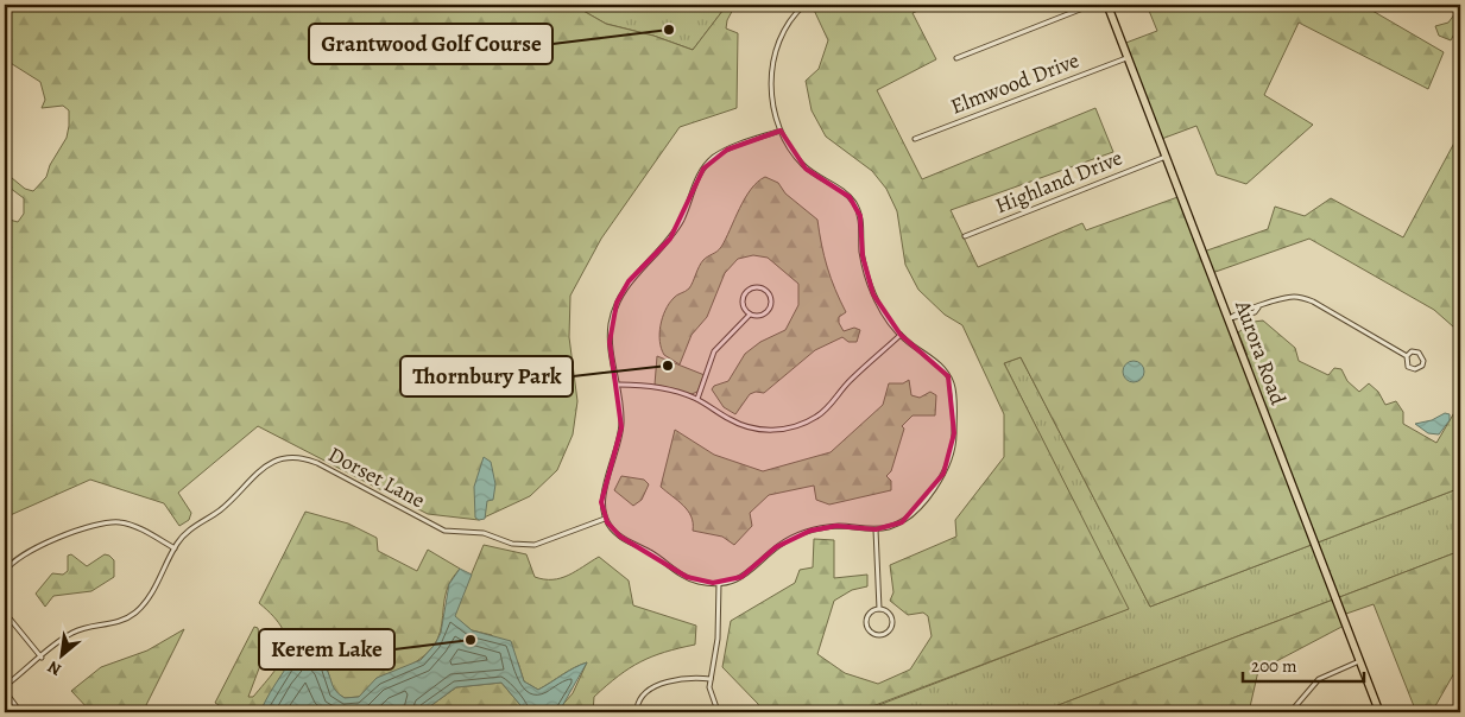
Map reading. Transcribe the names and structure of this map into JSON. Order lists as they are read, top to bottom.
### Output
{
  "streets": {
    "main road": ["Aurora Road"],
    "street": ["Elmwood Drive", "Highland Drive", "Dorset Lane"]
  },
  "crossings": [
    ["Elmwood Drive", "Aurora Road"],
    ["Highland Drive", "Aurora Road"]
  ],
  "places": ["Grantwood Golf Course", "Thornbury Park", "Kerem Lake"],
  "scale_bar": "200 m",
  "north": "bottom left"
}
